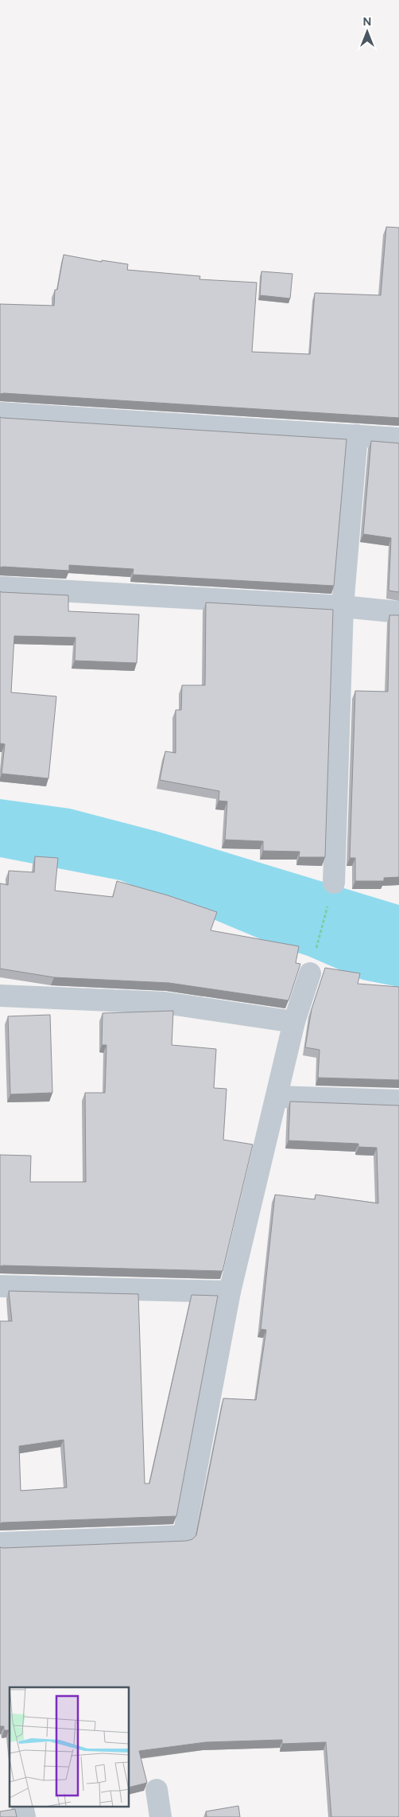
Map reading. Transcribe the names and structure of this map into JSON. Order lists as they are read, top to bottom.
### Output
{
  "north": "top"
}
